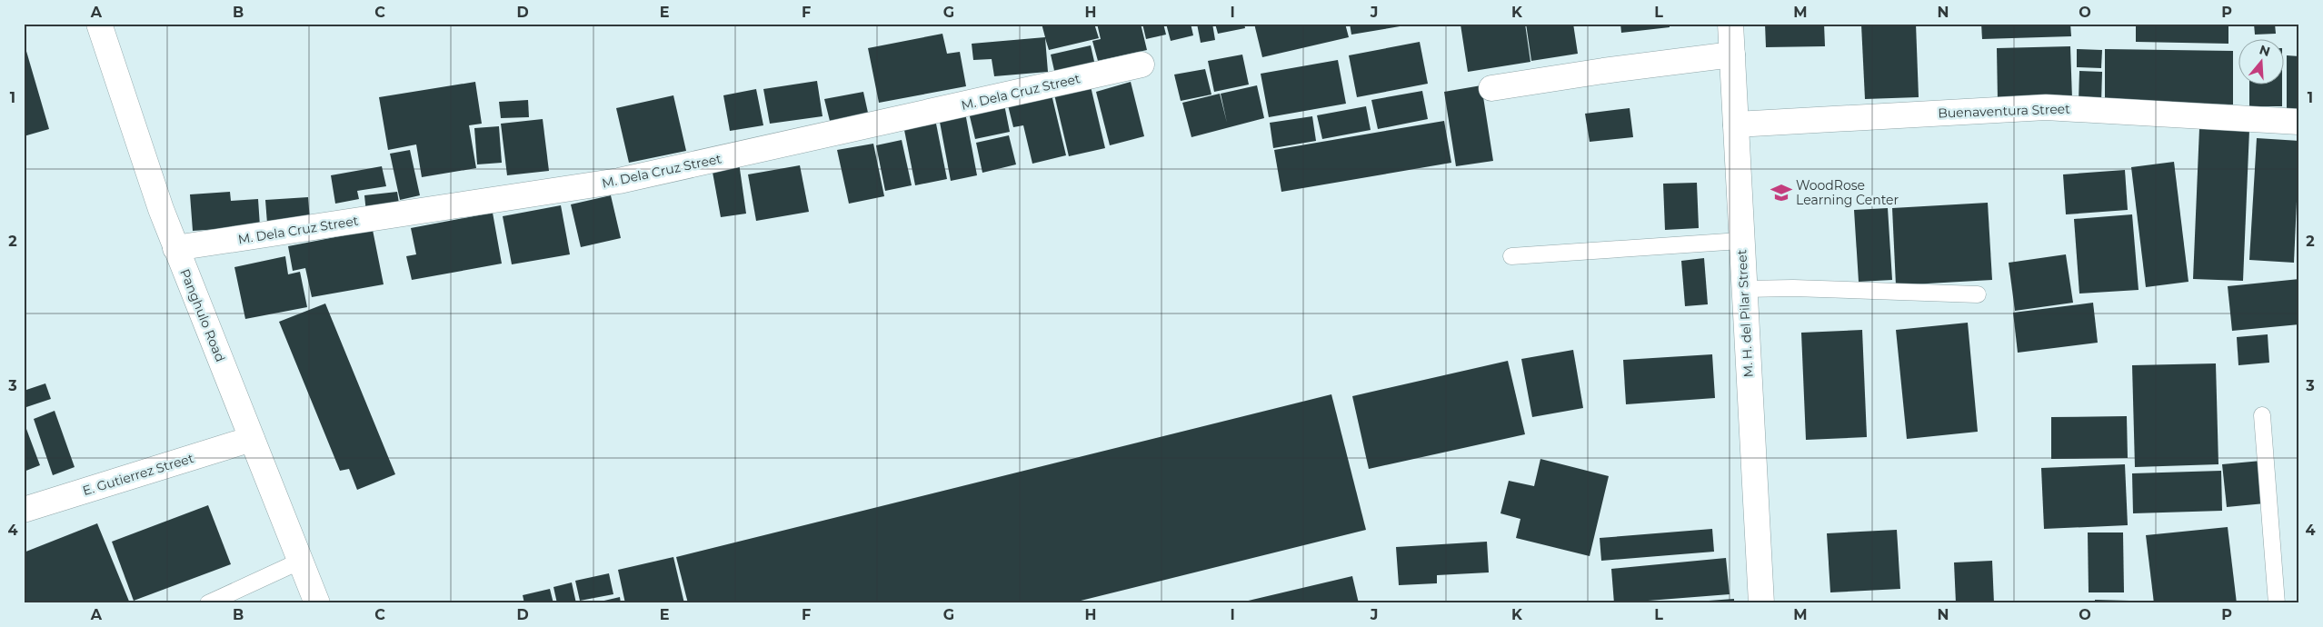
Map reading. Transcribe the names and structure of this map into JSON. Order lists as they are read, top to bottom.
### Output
{
  "streets": {
    "street": [
      "M. Dela Cruz Street",
      "Buenaventura Street",
      "M. H. del Pilar Street",
      "Panghulo Road",
      "E. Gutierrez Street"
    ]
  },
  "crossings": [
    ["M. Dela Cruz Street", "Panghulo Road"],
    ["Buenaventura Street", "M. H. del Pilar Street"],
    ["Panghulo Road", "E. Gutierrez Street"]
  ],
  "places": {
    "school or university": ["WoodRose Learning Center"]
  },
  "north": "top",
  "grid": {
    "columns": [
      "A",
      "B",
      "C",
      "D",
      "E",
      "F",
      "G",
      "H",
      "I",
      "J",
      "K",
      "L",
      "M",
      "N",
      "O",
      "P"
    ],
    "rows": [
      "1",
      "2",
      "3",
      "4"
    ]
  }
}
